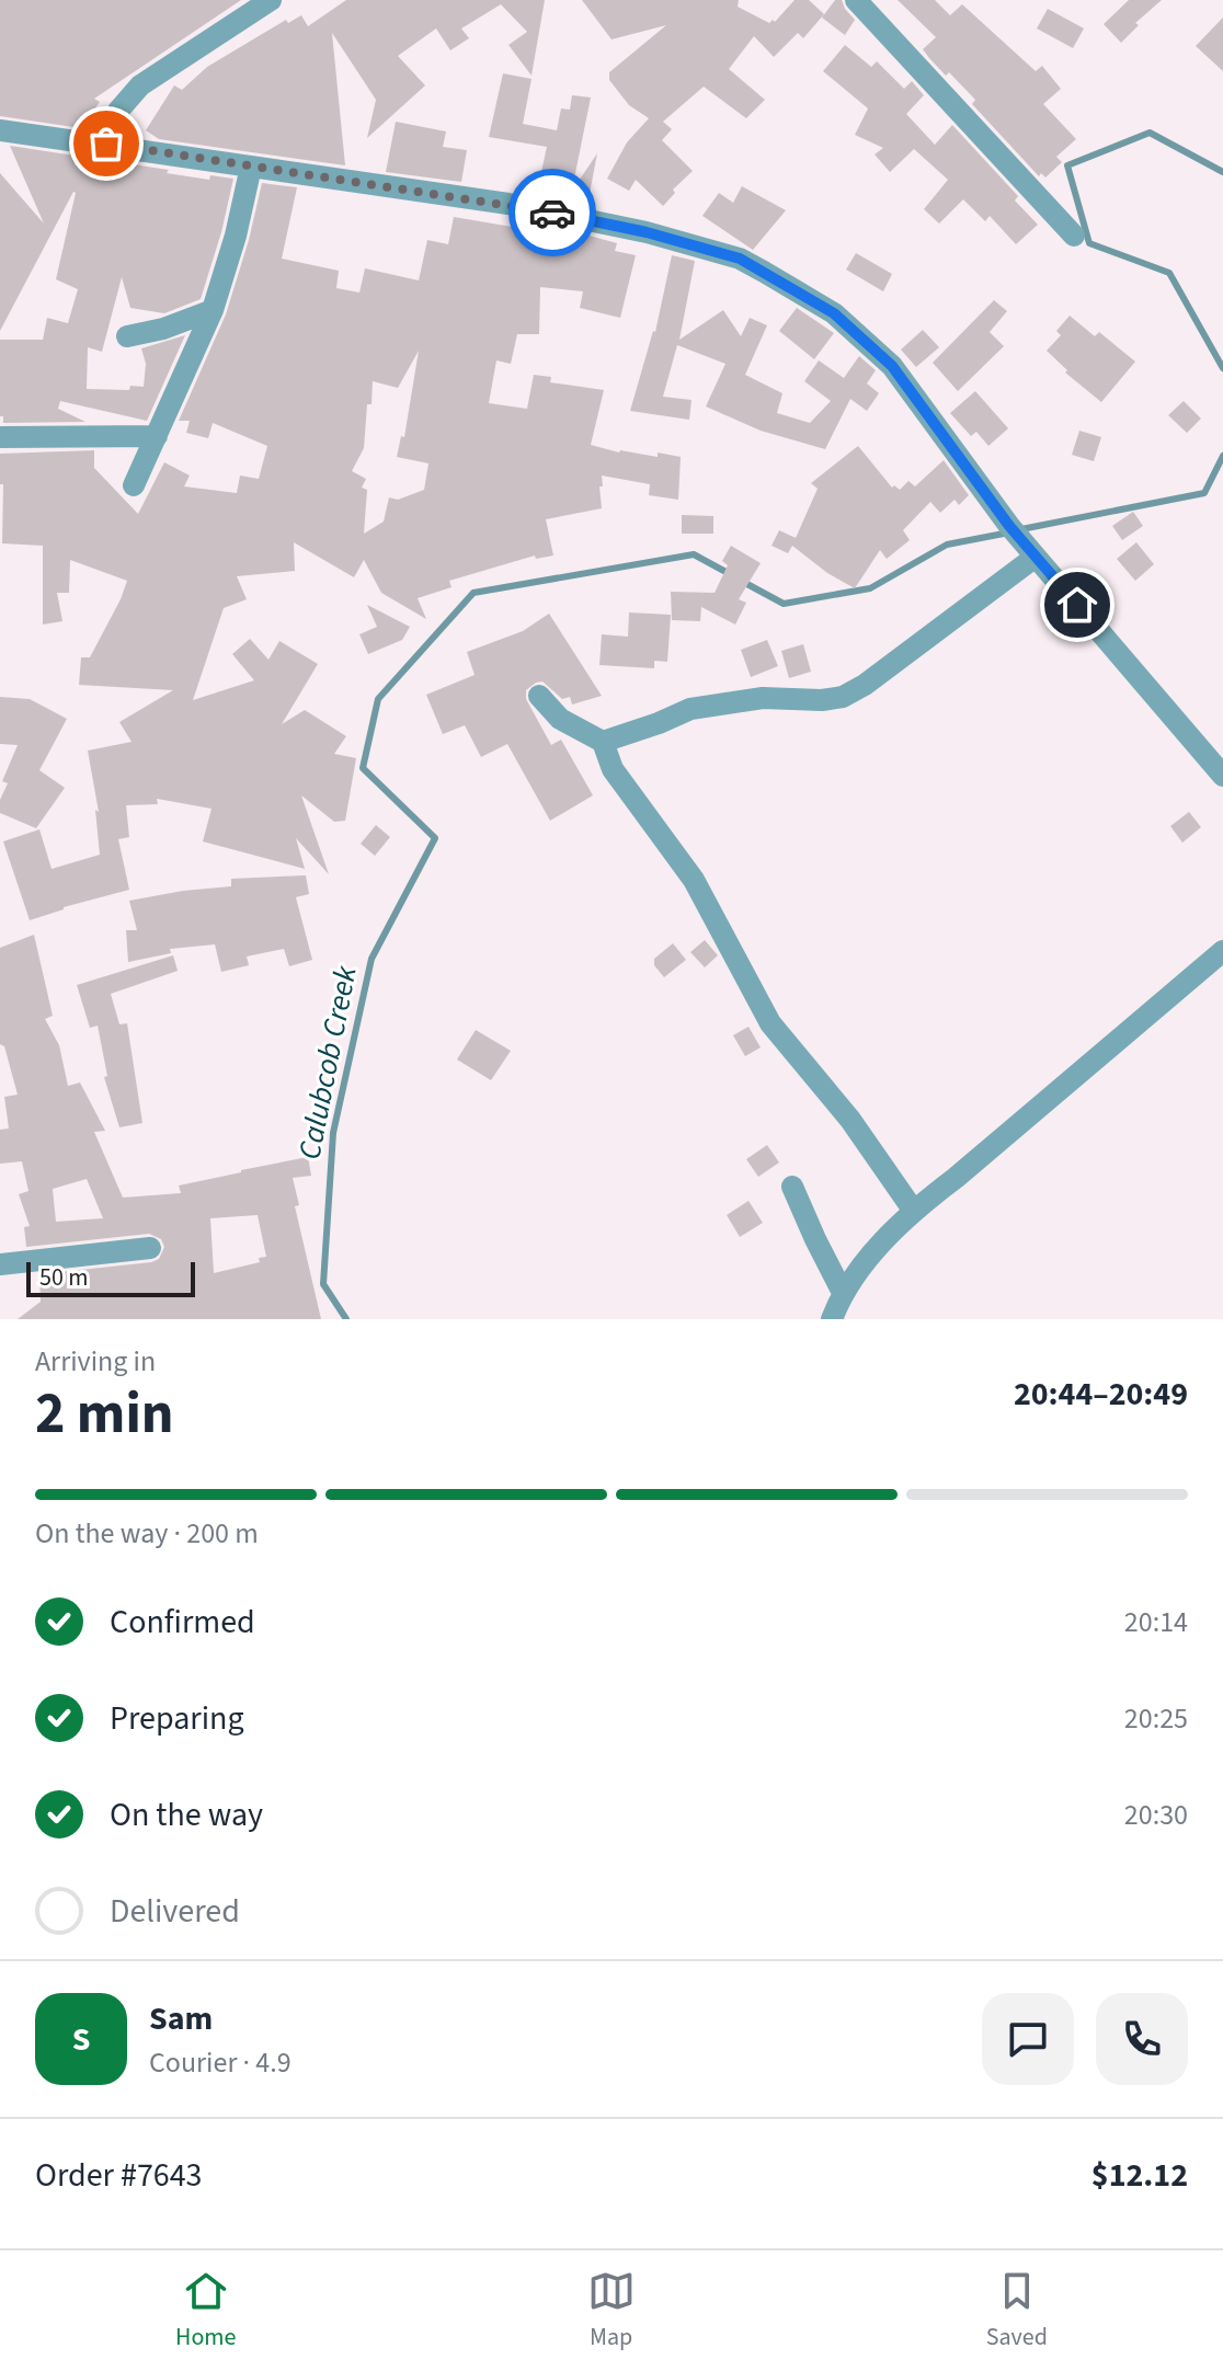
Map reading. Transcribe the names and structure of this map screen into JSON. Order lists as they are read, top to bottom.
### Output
{
  "water": ["Calubcob Creek"],
  "scale_bar": "50 m",
  "page": {
    "scale": "50 m",
    "heading": ["2 min", "Arriving in", "20:44–20:49"],
    "panel": [
      "Sam",
      "Courier · 4.9",
      "Order #7643",
      "$12.12"
    ],
    "bar": "On the way · 200 m",
    "list": [
      ["Confirmed", "20:14"],
      ["Preparing", "20:25"],
      ["On the way", "20:30"],
      "Delivered"
    ],
    "round": "S",
    "tabs": ["Home", "Map", "Saved"]
  }
}
